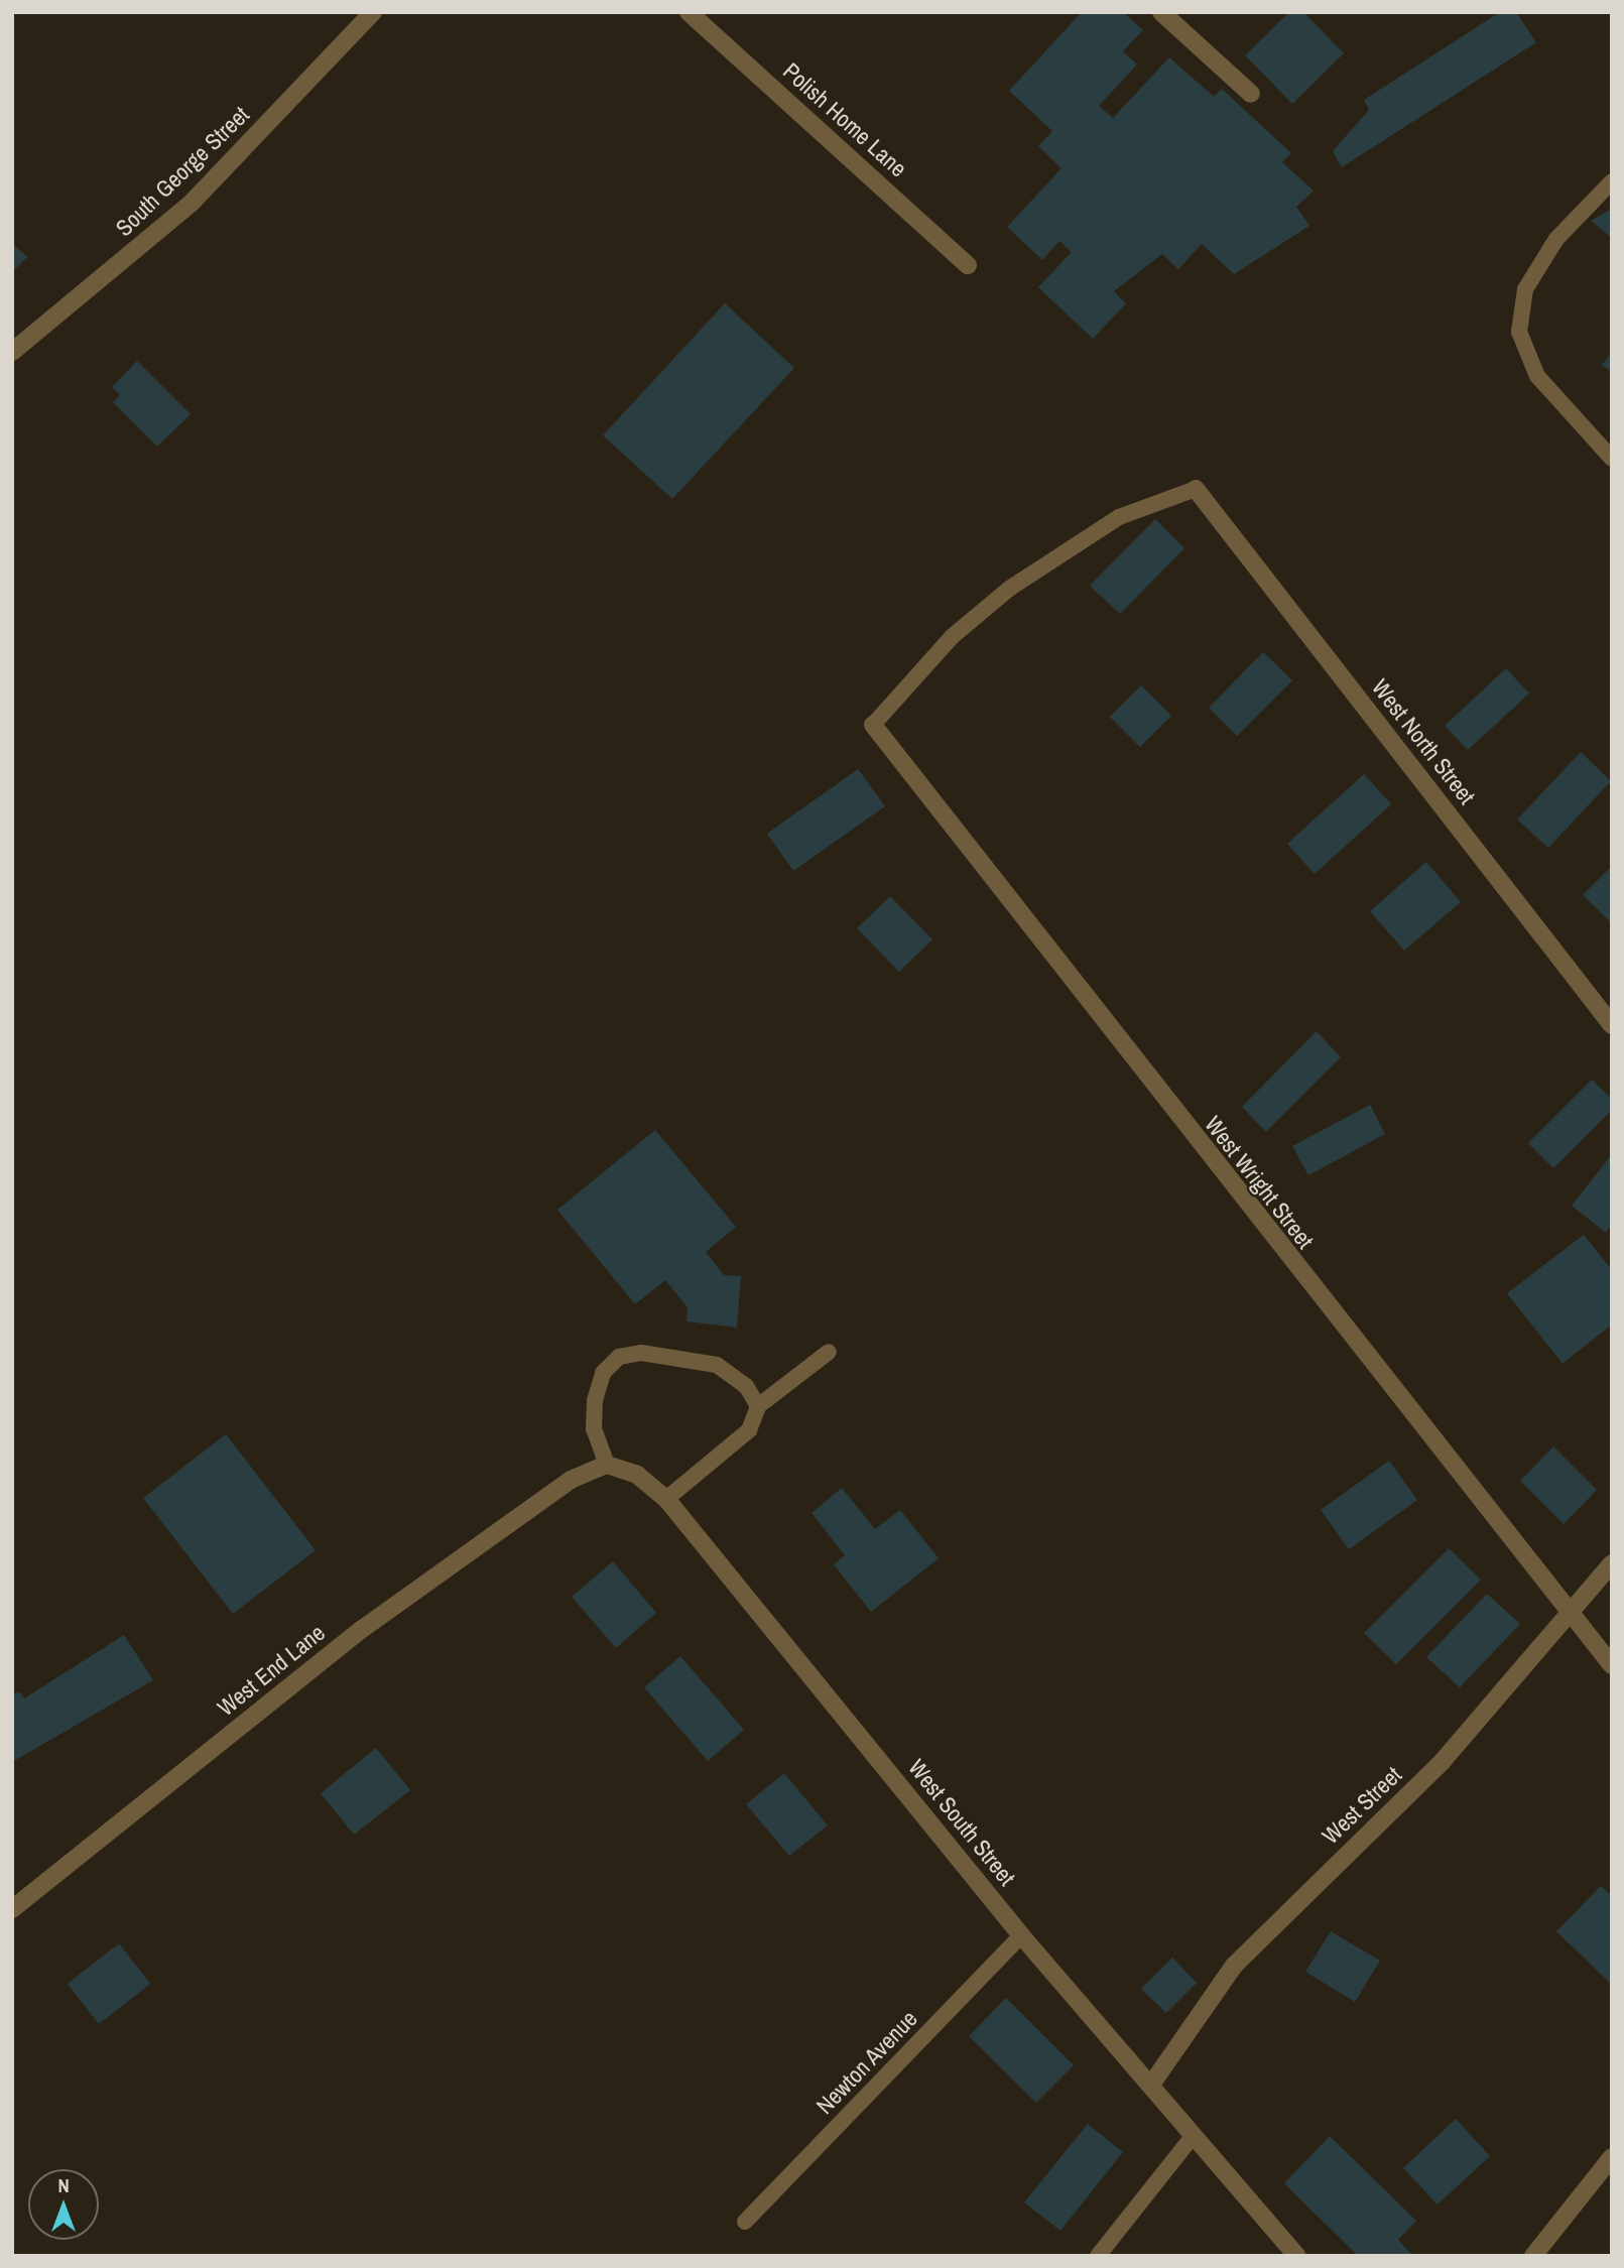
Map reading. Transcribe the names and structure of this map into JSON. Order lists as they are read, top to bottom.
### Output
{
  "streets": {
    "street": [
      "Polish Home Lane",
      "South George Street",
      "West North Street",
      "West Wright Street",
      "West End Lane",
      "West Street",
      "West South Street"
    ],
    "lane": ["Newton Avenue"]
  },
  "crossings": [
    ["West Wright Street", "West Street"],
    ["West End Lane", "West South Street"],
    ["West Street", "West South Street"],
    ["West South Street", "Newton Avenue"]
  ],
  "north": "top"
}
